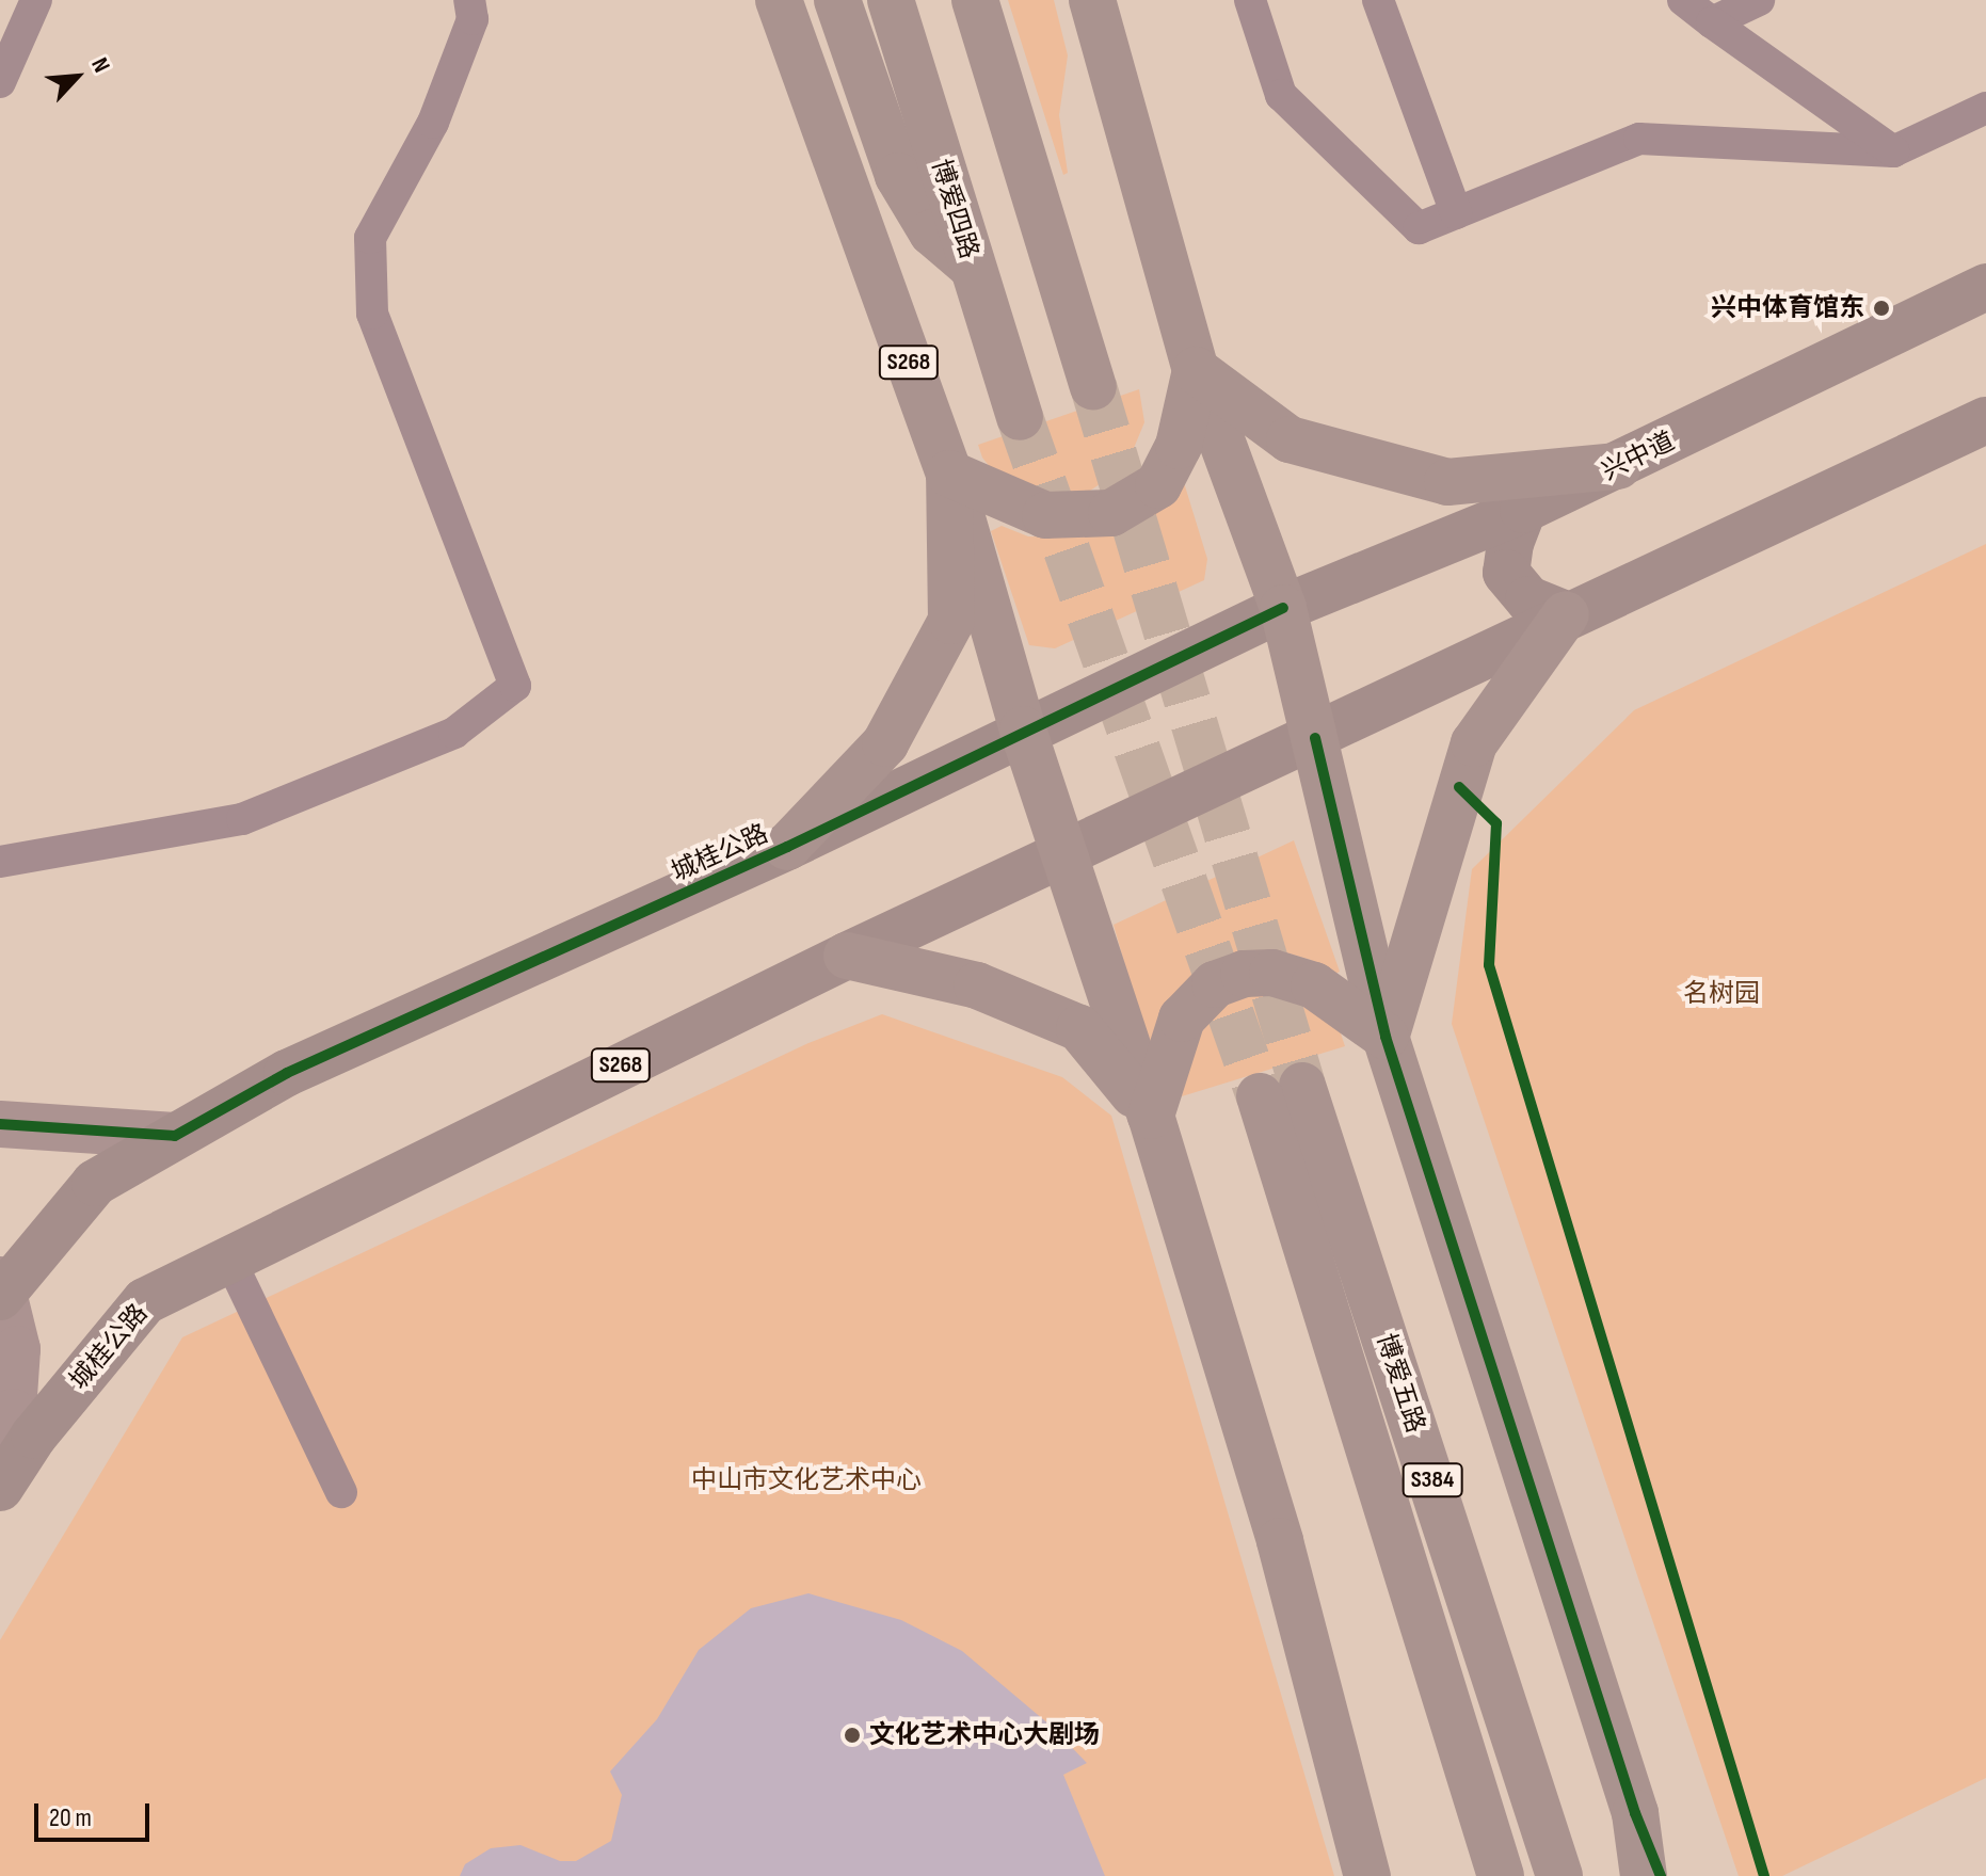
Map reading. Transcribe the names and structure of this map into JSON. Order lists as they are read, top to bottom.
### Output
{
  "streets": {
    "highway": [
      "博爱四路",
      "S268",
      "博爱五路",
      "S384"
    ],
    "main road": ["兴中道", "城桂公路"]
  },
  "crossings": [
    ["S268", "城桂公路"],
    ["兴中道", "城桂公路"]
  ],
  "parks": ["名树园", "中山市文化艺术中心"],
  "places": ["兴中体育馆东", "文化艺术中心大剧场"],
  "scale_bar": "20 m",
  "north": "top right"
}
